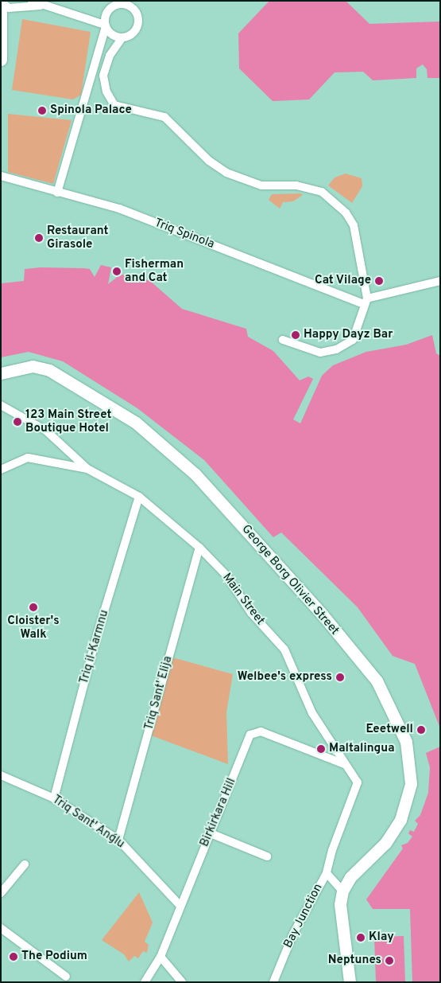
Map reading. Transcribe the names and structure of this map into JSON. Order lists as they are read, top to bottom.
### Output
{
  "streets": {
    "main road": ["George Borg Olivier Street"],
    "street": [
      "Triq Spinola",
      "Main Street",
      "Triq il-Karmnu",
      "Triq Sant' Elija",
      "Birkirkara Hill",
      "Triq Sant' Anǵlu",
      "Bay Junction"
    ]
  },
  "crossings": [
    ["George Borg Olivier Street", "Bay Junction"],
    ["Main Street", "Triq il-Karmnu"],
    ["Main Street", "Triq Sant' Elija"],
    ["Main Street", "Birkirkara Hill"],
    ["Main Street", "Bay Junction"],
    ["Triq il-Karmnu", "Triq Sant' Anǵlu"],
    ["Triq Sant' Elija", "Triq Sant' Anǵlu"],
    ["Birkirkara Hill", "Triq Sant' Anǵlu"]
  ],
  "places": [
    "Spinola Palace",
    "Restaurant Girasole",
    "Fisherman and Cat",
    "Cat Vilage",
    "Happy Dayz Bar",
    "123 Main Street Boutique Hotel",
    "Cloister's Walk",
    "Welbee's express",
    "Eeetwell",
    "Maltalingua",
    "Klay",
    "The Podium",
    "Neptunes"
  ]
}
